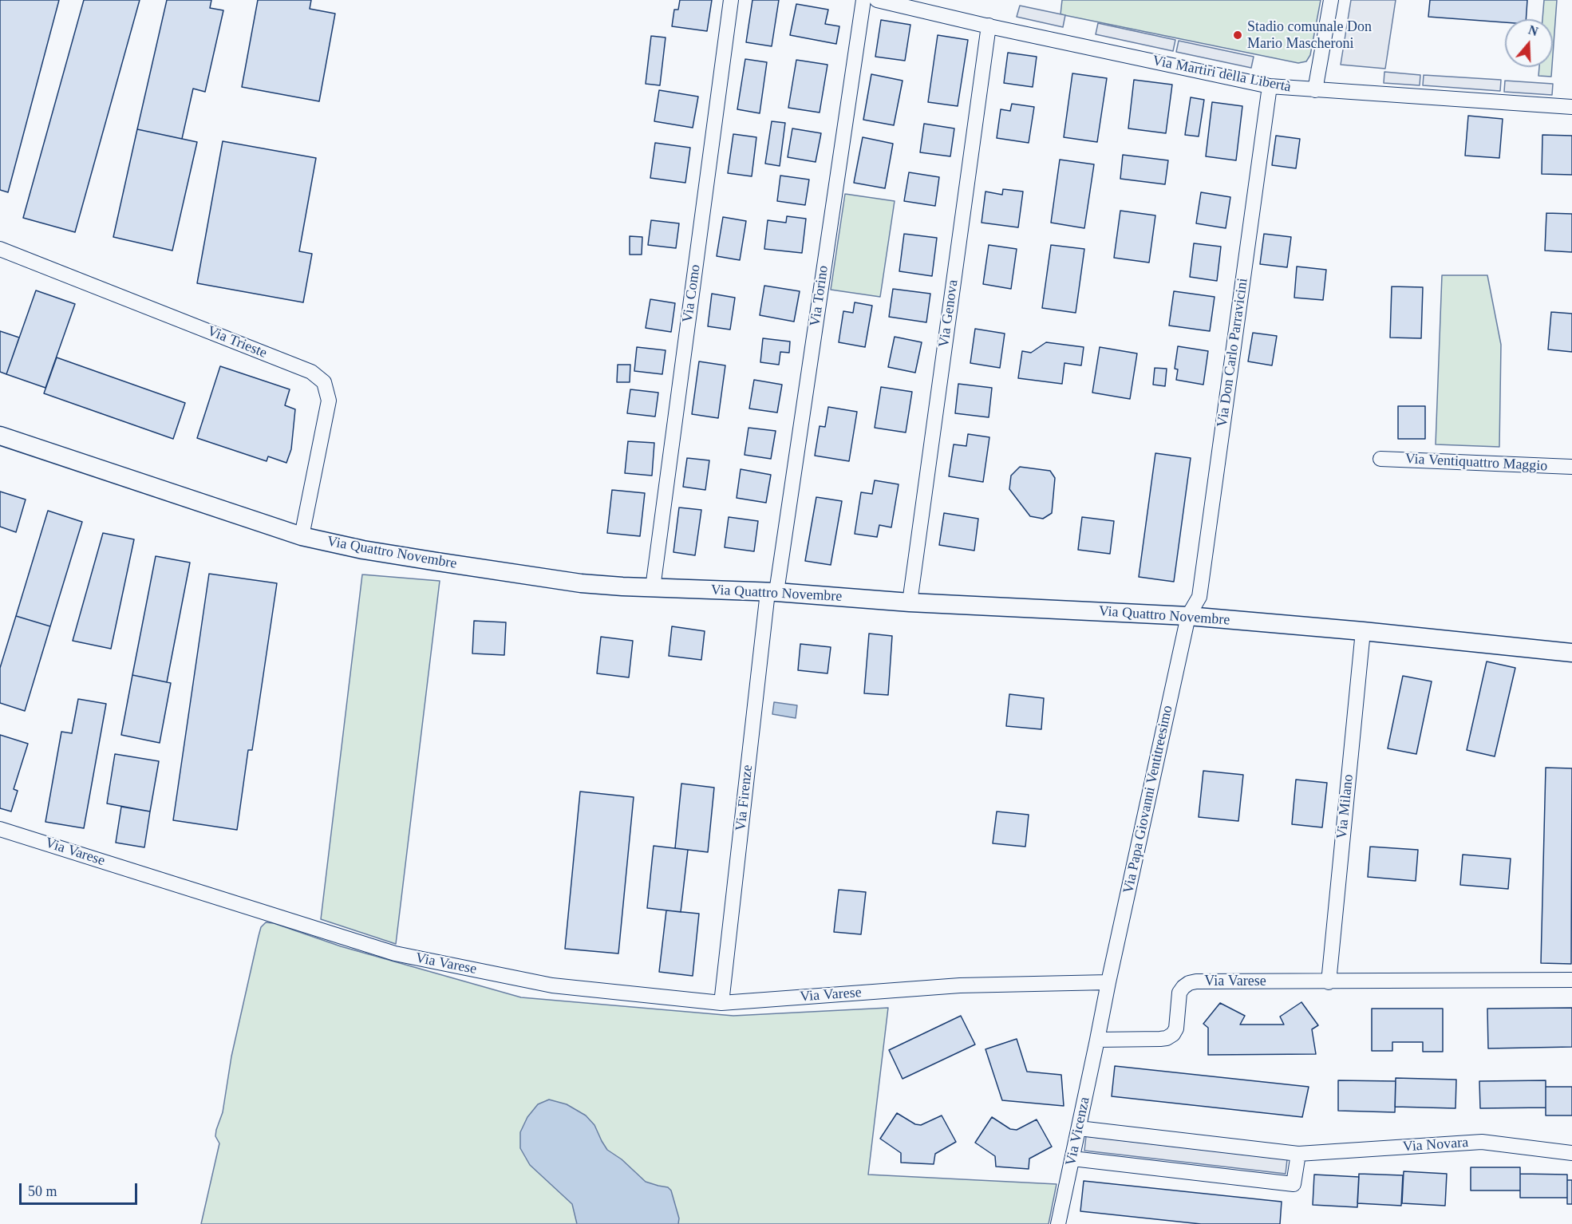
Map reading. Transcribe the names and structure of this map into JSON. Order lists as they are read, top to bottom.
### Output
{
  "streets": {
    "street": [
      "Via Martiri della Libertà",
      "Via Como",
      "Via Torino",
      "Via Genova",
      "Via Trieste",
      "Via Don Carlo Parravicini",
      "Via Ventiquattro Maggio",
      "Via Quattro Novembre",
      "Via Firenze",
      "Via Papa Giovanni Ventitreesimo",
      "Via Milano",
      "Via Varese",
      "Via Vicenza",
      "Via Novara"
    ]
  },
  "crossings": [
    ["Via Martiri della Libertà", "Via Genova"],
    ["Via Martiri della Libertà", "Via Don Carlo Parravicini"],
    ["Via Como", "Via Quattro Novembre"],
    ["Via Torino", "Via Quattro Novembre"],
    ["Via Torino", "Via Firenze"],
    ["Via Genova", "Via Quattro Novembre"],
    ["Via Trieste", "Via Quattro Novembre"],
    ["Via Don Carlo Parravicini", "Via Quattro Novembre"],
    ["Via Don Carlo Parravicini", "Via Papa Giovanni Ventitreesimo"],
    ["Via Quattro Novembre", "Via Firenze"],
    ["Via Quattro Novembre", "Via Papa Giovanni Ventitreesimo"],
    ["Via Quattro Novembre", "Via Milano"],
    ["Via Firenze", "Via Varese"],
    ["Via Papa Giovanni Ventitreesimo", "Via Varese"],
    ["Via Milano", "Via Varese"],
    ["Via Varese", "Via Vicenza"],
    ["Via Vicenza", "Via Novara"]
  ],
  "places": ["Stadio comunale Don Mario Mascheroni"],
  "scale_bar": "50 m",
  "north": "top"
}
